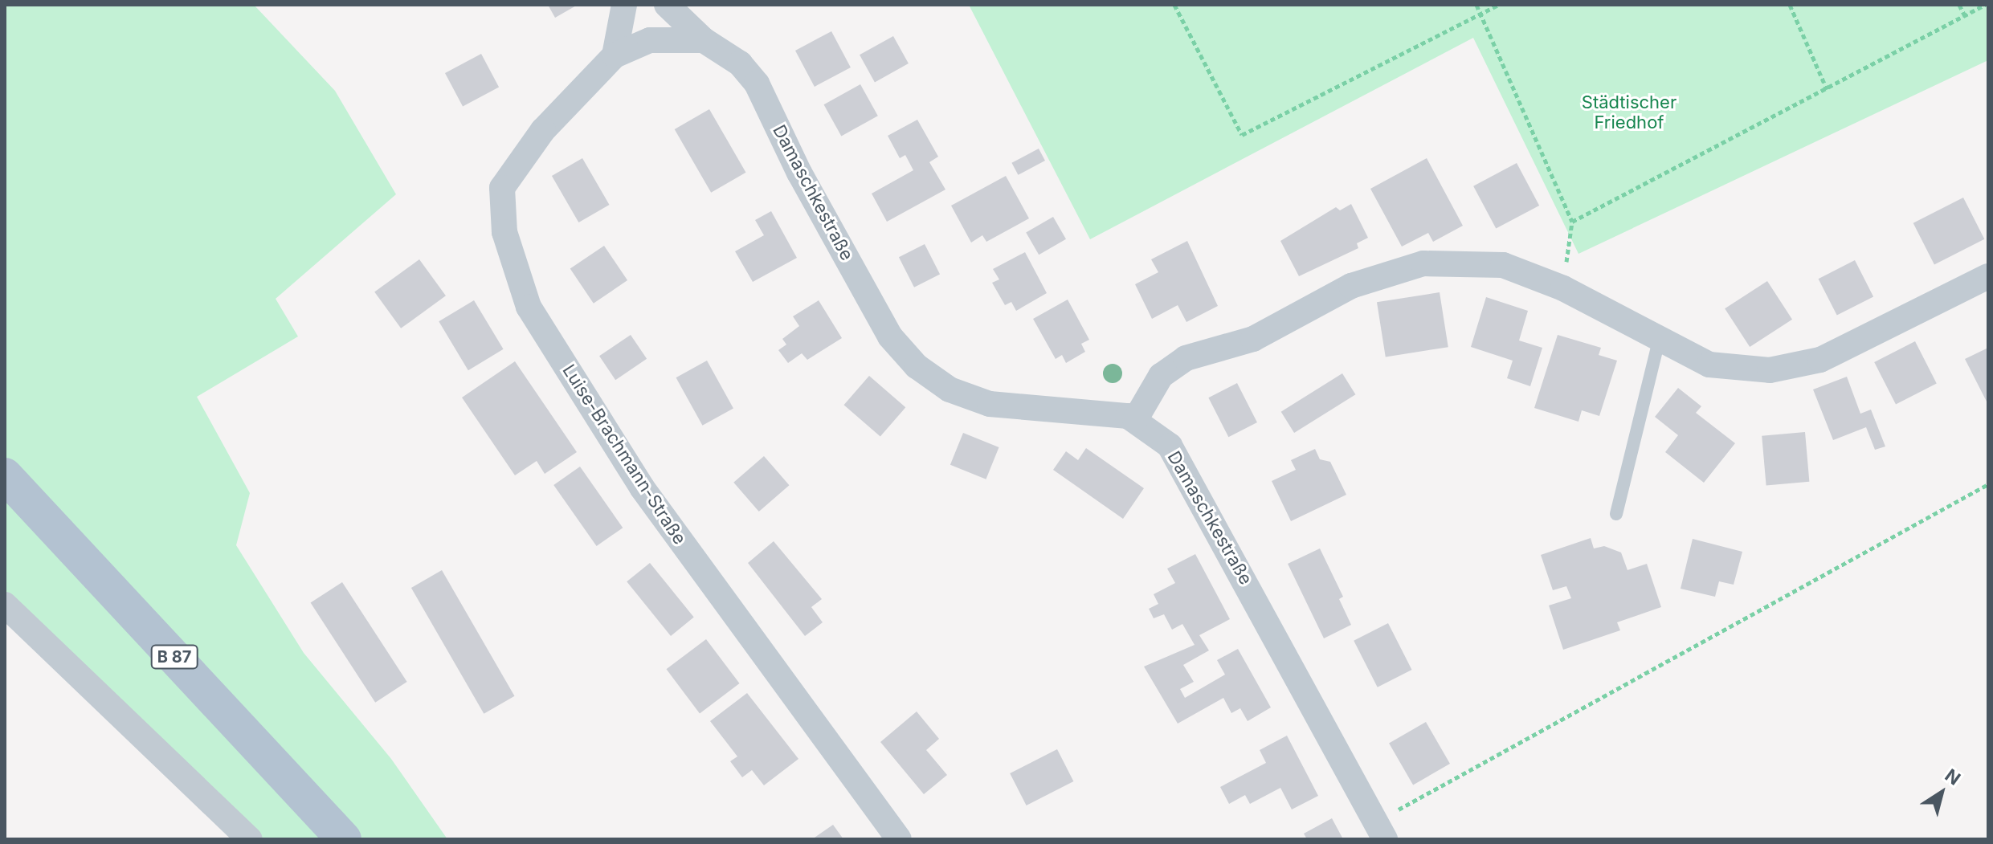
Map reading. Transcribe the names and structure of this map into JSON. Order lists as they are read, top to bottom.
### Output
{
  "streets": {
    "main road": ["B 87"],
    "street": ["Damaschkestraße", "Luise-Brachmann-Straße"]
  },
  "crossings": [
    ["Damaschkestraße", "Luise-Brachmann-Straße"]
  ],
  "parks": ["Städtischer Friedhof"],
  "north": "top right"
}
